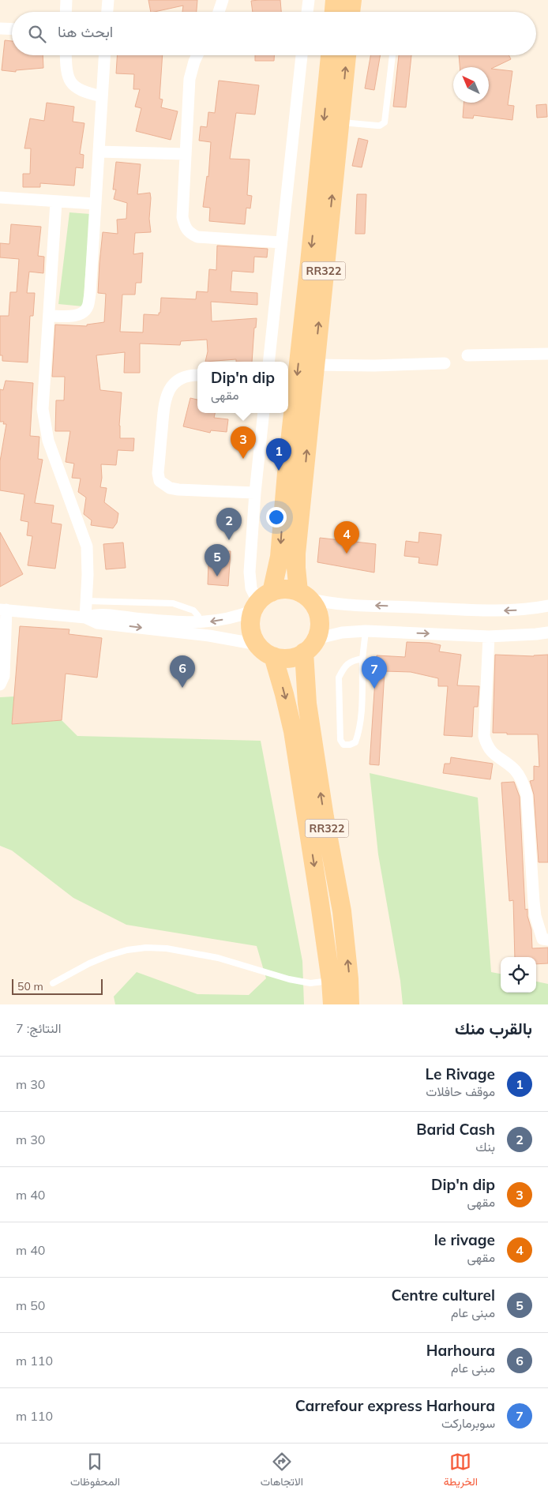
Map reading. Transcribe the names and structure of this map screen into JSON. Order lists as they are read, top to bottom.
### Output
{
  "streets": {
    "main road": ["RR322"]
  },
  "scale_bar": "50 m",
  "north": "top left",
  "page": {
    "search": "ابحث هنا",
    "popup": ["Dip'n dip", "مقهى"],
    "pins": [
      "3",
      "1",
      "2",
      "4",
      "5",
      "6",
      "7"
    ],
    "scale": "50 m",
    "heading": ["بالقرب منك", "النتائج: 7"],
    "list": [
      {
        "mark": "1",
        "name": "Le Rivage",
        "note": "موقف حافلات",
        "value": "30 m"
      },
      {
        "mark": "2",
        "name": "Barid Cash",
        "note": "بنك",
        "value": "30 m"
      },
      {
        "mark": "3",
        "name": "Dip'n dip",
        "note": "مقهى",
        "value": "40 m"
      },
      {
        "mark": "4",
        "name": "le rivage",
        "note": "مقهى",
        "value": "40 m"
      },
      {
        "mark": "5",
        "name": "Centre culturel",
        "note": "مبنى عام",
        "value": "50 m"
      },
      {
        "mark": "6",
        "name": "Harhoura",
        "note": "مبنى عام",
        "value": "110 m"
      },
      {
        "mark": "7",
        "name": "Carrefour express Harhoura",
        "note": "سوبرماركت",
        "value": "110 m"
      }
    ],
    "nav": ["الخريطة", "الاتجاهات", "المحفوظات"]
  }
}
